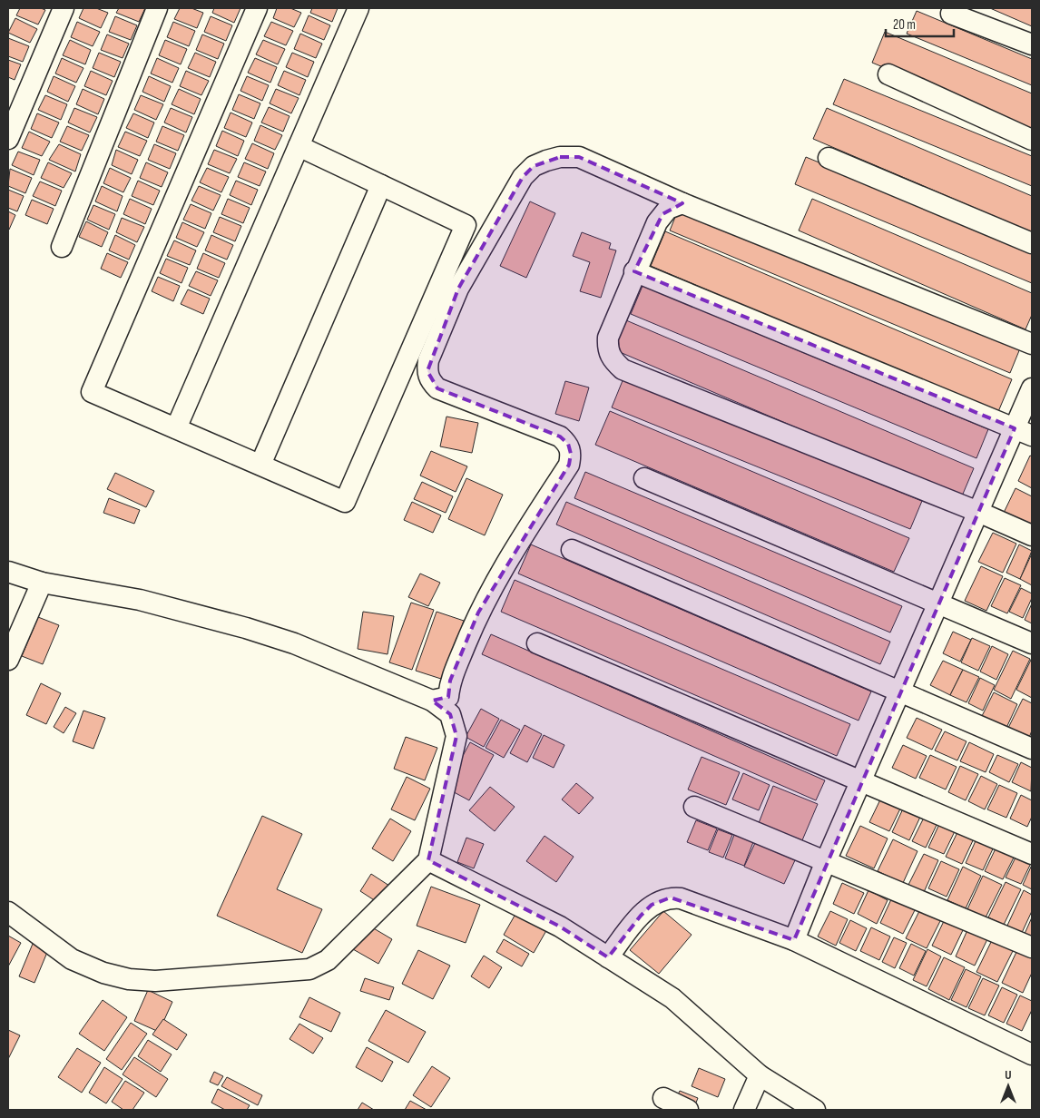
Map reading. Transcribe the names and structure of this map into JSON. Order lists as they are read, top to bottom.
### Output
{
  "scale_bar": "20 m",
  "north": "top"
}
